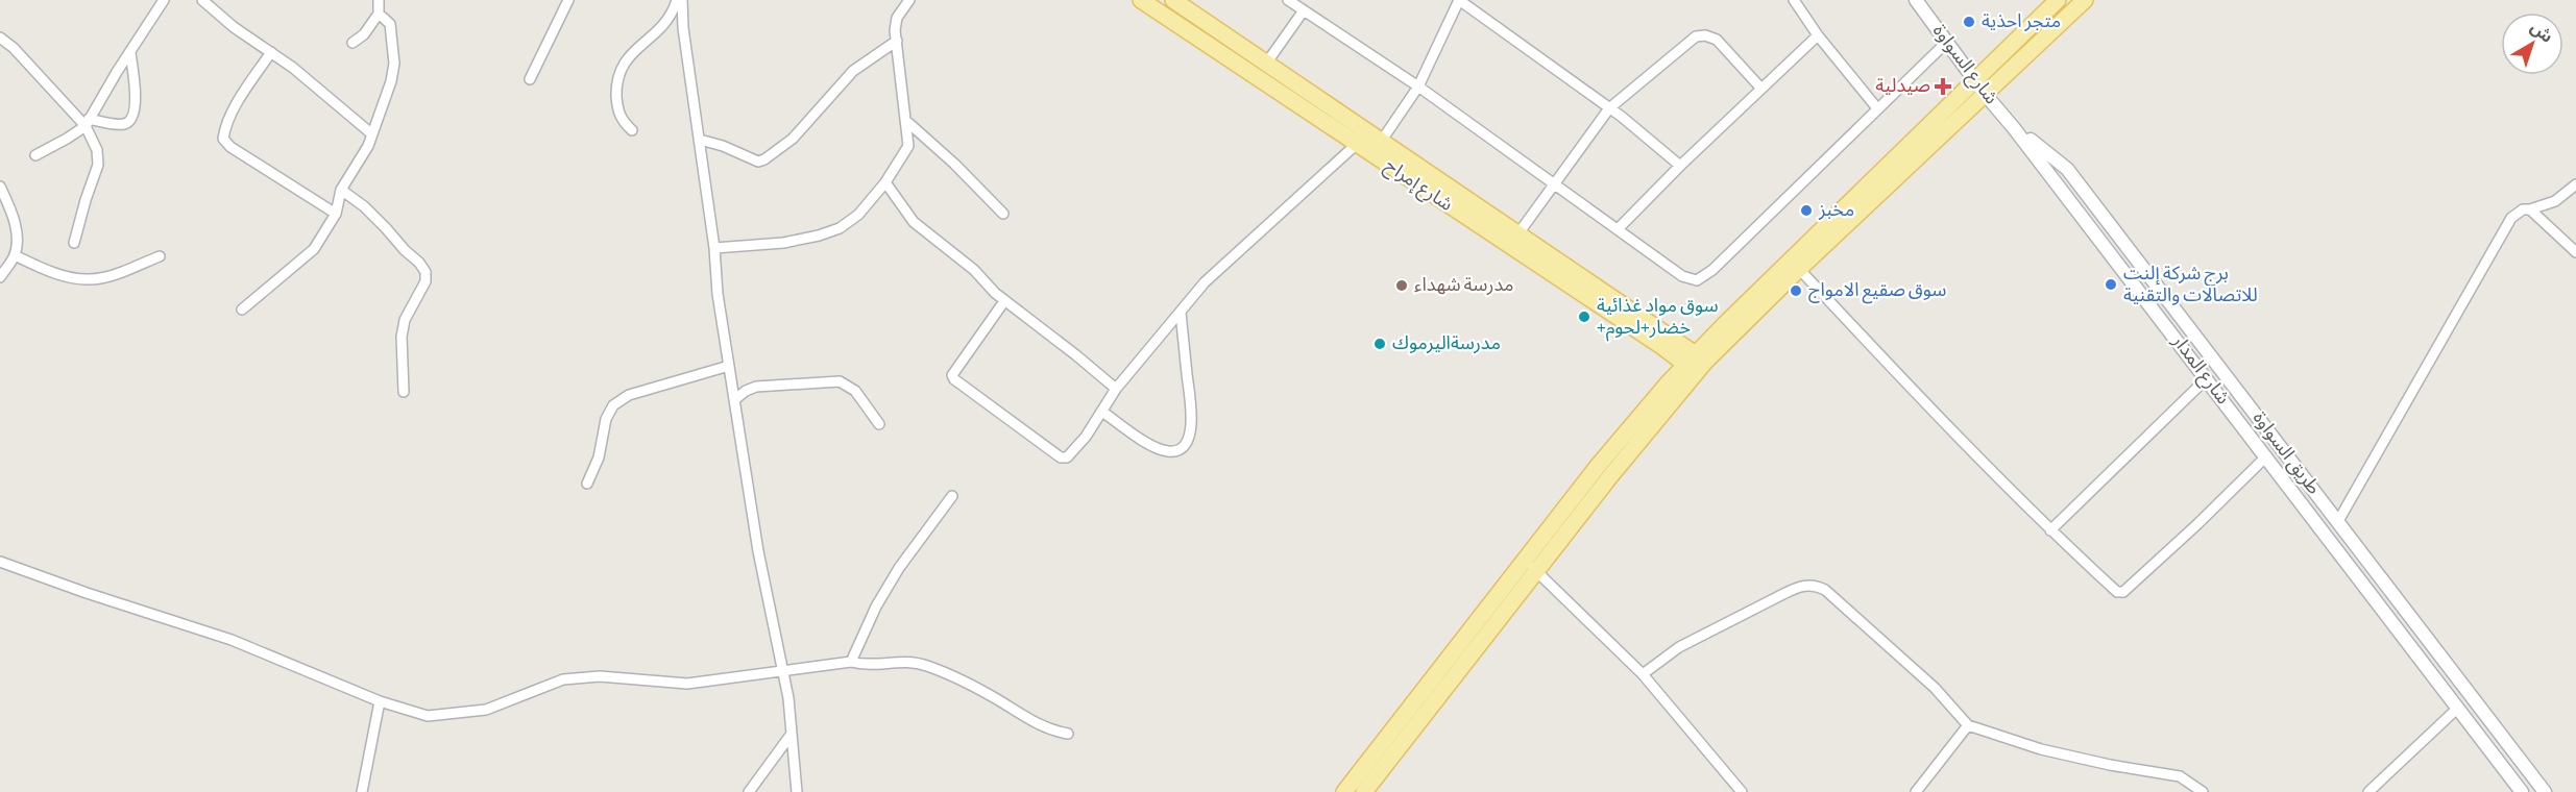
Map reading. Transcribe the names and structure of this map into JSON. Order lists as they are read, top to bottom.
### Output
{
  "streets": {
    "main road": ["شارع إمراح"],
    "street": ["شارع السواوة", "شارع المدار", "طريق السواوة"]
  },
  "crossings": [
    ["شارع السواوة", "شارع المدار"],
    ["شارع السواوة", "طريق السواوة"],
    ["شارع المدار", "طريق السواوة"]
  ],
  "places": {
    "other": [
      "متجر احذية",
      "مخبز",
      "برج شركة إلنت للاتصالات والتقنية",
      "مدرسة شهداء",
      "سوق صقيع الامواج",
      "سوق مواد غذائية +خضار+لحوم",
      "مدرسةاليرموك"
    ],
    "health": ["صيدلية"]
  },
  "north": "top right"
}
